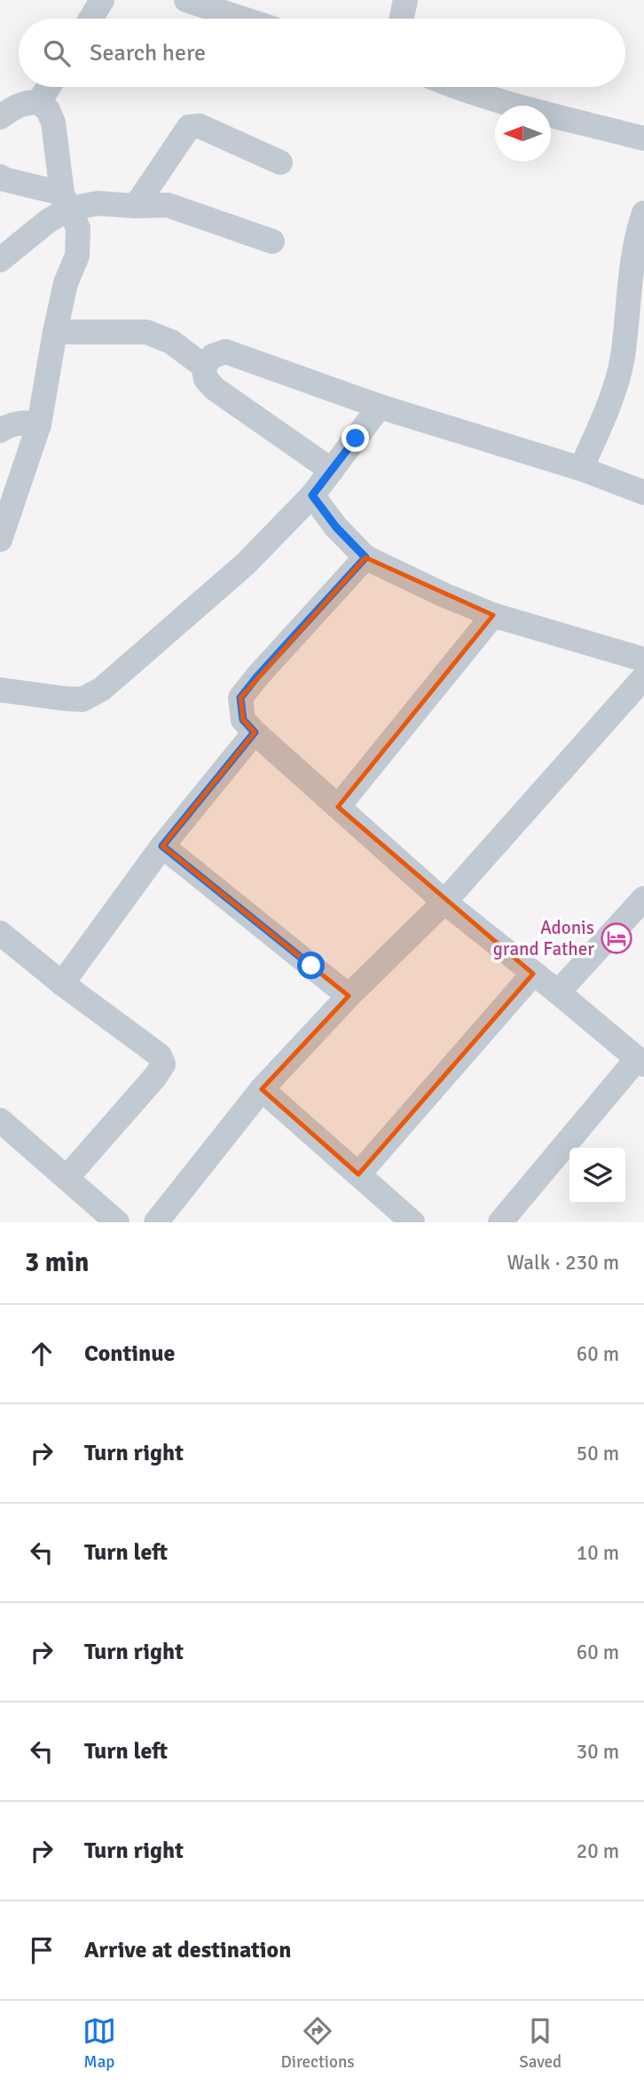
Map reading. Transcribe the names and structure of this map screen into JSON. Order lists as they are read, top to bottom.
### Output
{
  "places": {
    "hotel": ["Adonis grand Father"]
  },
  "north": "left",
  "page": {
    "search": "Search here",
    "heading": ["3 min", "Walk · 230 m"],
    "list": [
      ["Continue", "60 m"],
      ["Turn right", "50 m"],
      ["Turn left", "10 m"],
      ["Turn right", "60 m"],
      ["Turn left", "30 m"],
      ["Turn right", "20 m"],
      "Arrive at destination"
    ],
    "nav": ["Map", "Directions", "Saved"]
  }
}
